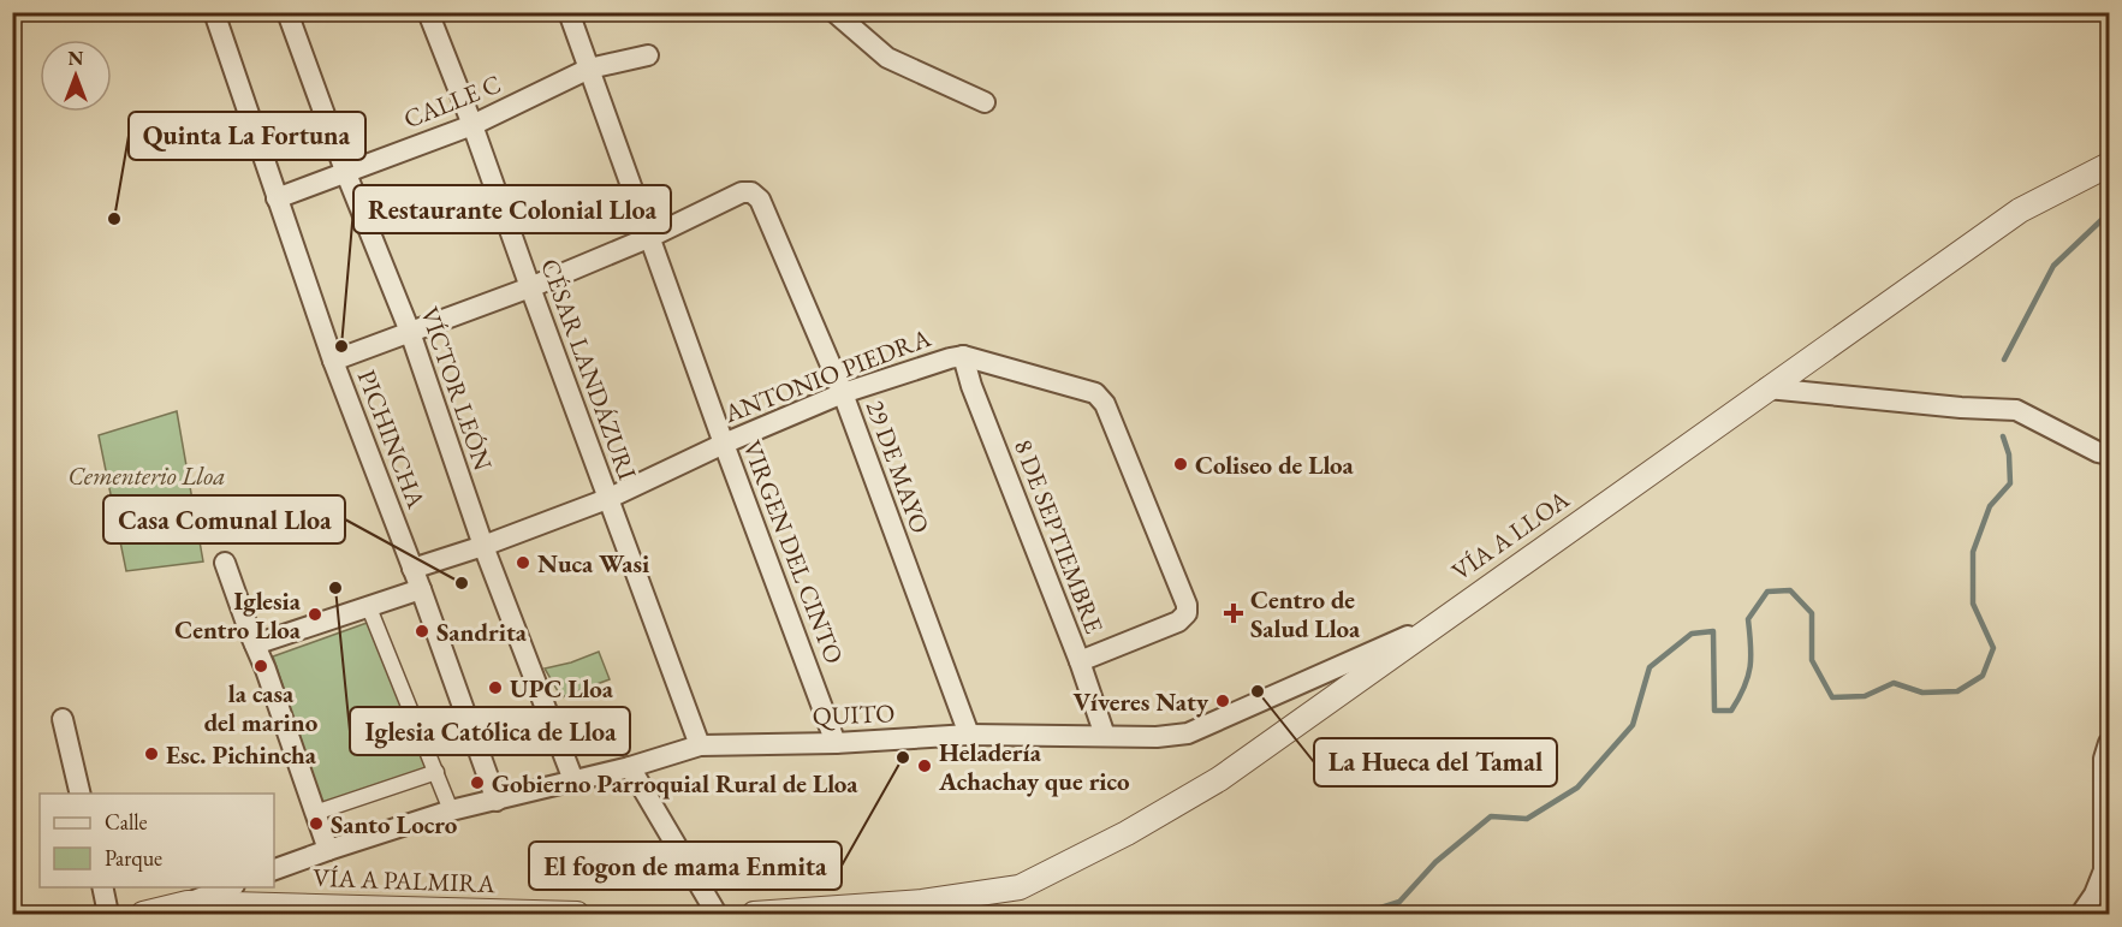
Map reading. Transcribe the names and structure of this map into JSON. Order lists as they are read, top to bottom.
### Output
{
  "streets": {
    "street": [
      "CALLE C",
      "CÉSAR LANDÁZURI",
      "ANTONIO PIEDRA",
      "VÍCTOR LEÓN",
      "PICHINCHA",
      "29 DE MAYO",
      "VÍA A LLOA",
      "8 DE SEPTIEMBRE",
      "VIRGEN DEL CINTO",
      "QUITO",
      "VÍA A PALMIRA"
    ]
  },
  "crossings": [
    ["CALLE C", "CÉSAR LANDÁZURI"],
    ["CALLE C", "VÍCTOR LEÓN"],
    ["CALLE C", "PICHINCHA"],
    ["CALLE C", "VIRGEN DEL CINTO"],
    ["CÉSAR LANDÁZURI", "ANTONIO PIEDRA"],
    ["CÉSAR LANDÁZURI", "QUITO"],
    ["ANTONIO PIEDRA", "VÍCTOR LEÓN"],
    ["ANTONIO PIEDRA", "PICHINCHA"],
    ["ANTONIO PIEDRA", "29 DE MAYO"],
    ["ANTONIO PIEDRA", "8 DE SEPTIEMBRE"],
    ["ANTONIO PIEDRA", "VIRGEN DEL CINTO"],
    ["VÍCTOR LEÓN", "QUITO"],
    ["PICHINCHA", "QUITO"],
    ["29 DE MAYO", "VIRGEN DEL CINTO"],
    ["29 DE MAYO", "QUITO"],
    ["VÍA A LLOA", "QUITO"],
    ["8 DE SEPTIEMBRE", "QUITO"],
    ["VIRGEN DEL CINTO", "QUITO"]
  ],
  "parks": ["Cementerio Lloa"],
  "places": {
    "other": [
      "Quinta La Fortuna",
      "Restaurante Colonial Lloa",
      "Coliseo de Lloa",
      "Nuca Wasi",
      "Casa Comunal Lloa",
      "Iglesia Católica de Lloa",
      "Iglesia Centro Lloa",
      "Sandrita",
      "la casa del marino",
      "UPC Lloa",
      "La Hueca del Tamal",
      "Víveres Naty",
      "Esc. Pichincha",
      "El fogon de mama Enmita",
      "Heladería Achachay que rico",
      "Gobierno Parroquial Rural de Lloa",
      "Santo Locro"
    ],
    "health": ["Centro de Salud Lloa"]
  },
  "legend": ["Calle", "Parque"],
  "north": "top"
}
